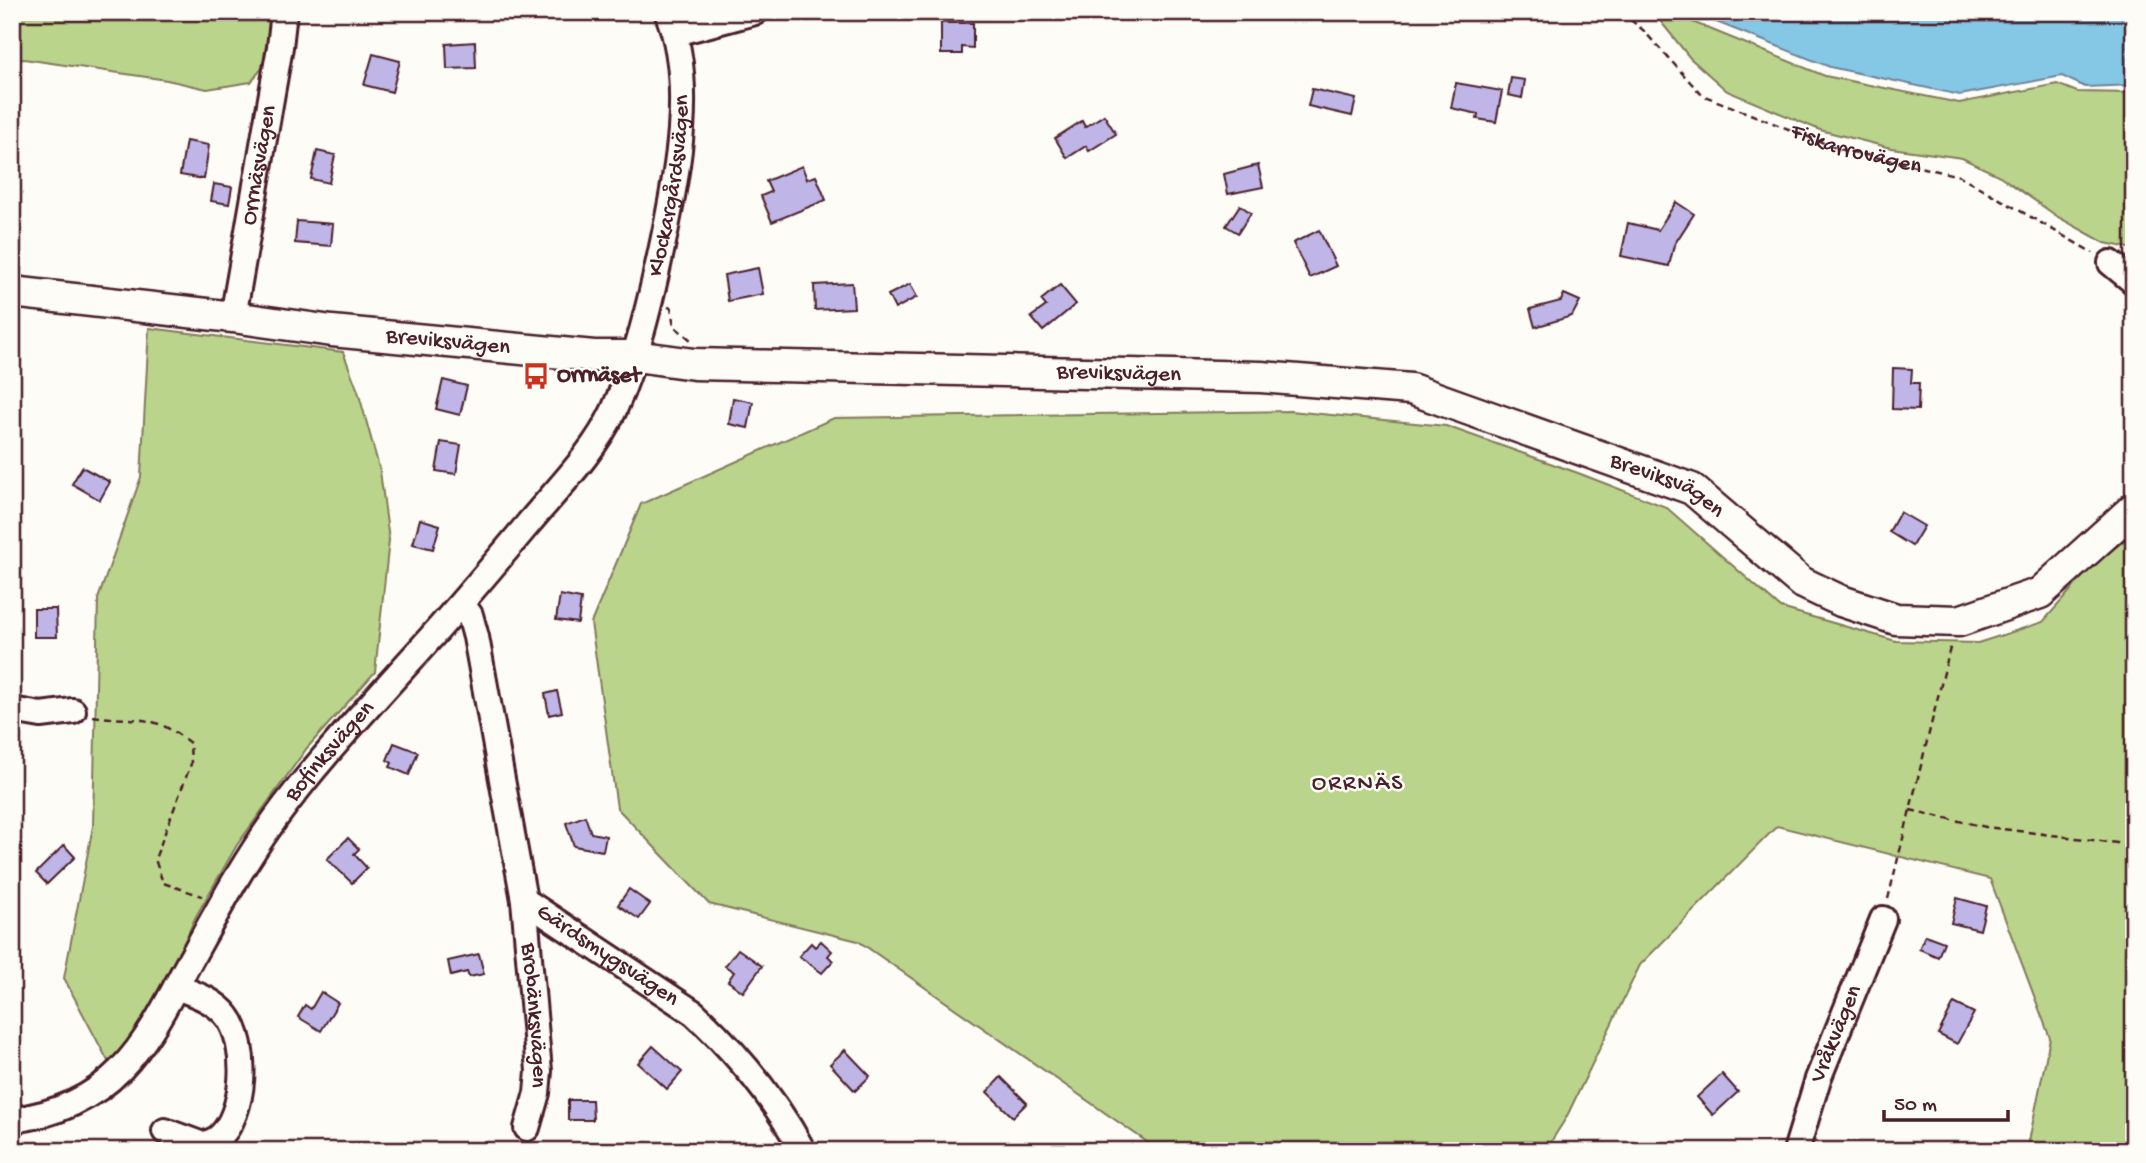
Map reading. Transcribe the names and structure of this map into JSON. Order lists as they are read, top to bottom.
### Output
{
  "streets": {
    "main road": ["Breviksvägen"],
    "street": [
      "Orrnäsvägen",
      "Klockargårdsvägen",
      "Bofinksvägen",
      "Gärdsmygsvägen",
      "Brobänksvägen",
      "Vråkvägen"
    ],
    "path": ["Fiskarrovägen"]
  },
  "crossings": [
    ["Orrnäsvägen", "Breviksvägen"],
    ["Klockargårdsvägen", "Breviksvägen"],
    ["Klockargårdsvägen", "Bofinksvägen"],
    ["Breviksvägen", "Bofinksvägen"],
    ["Bofinksvägen", "Gärdsmygsvägen"],
    ["Gärdsmygsvägen", "Brobänksvägen"]
  ],
  "districts": ["ORRNÄS"],
  "places": {
    "bus stop": ["Orrnäset"]
  },
  "scale_bar": "50 m"
}
